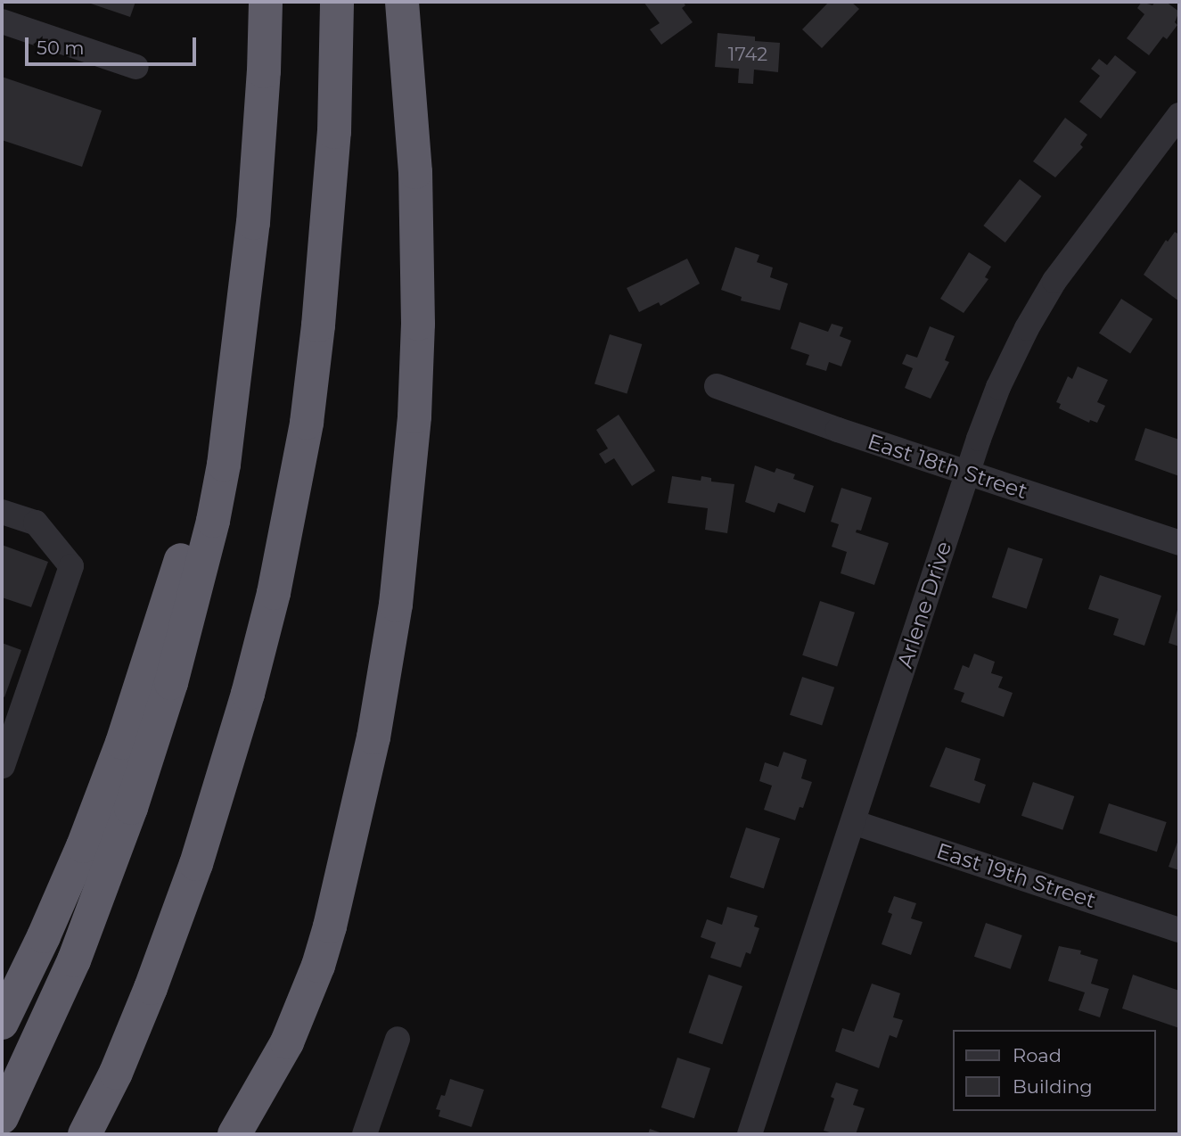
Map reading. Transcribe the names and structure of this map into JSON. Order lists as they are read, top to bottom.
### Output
{
  "streets": {
    "street": ["East 18th Street", "Arlene Drive", "East 19th Street"]
  },
  "crossings": [
    ["East 18th Street", "Arlene Drive"],
    ["Arlene Drive", "East 19th Street"]
  ],
  "house_numbers": ["1742"],
  "legend": ["Road", "Building"],
  "scale_bar": "50 m"
}
